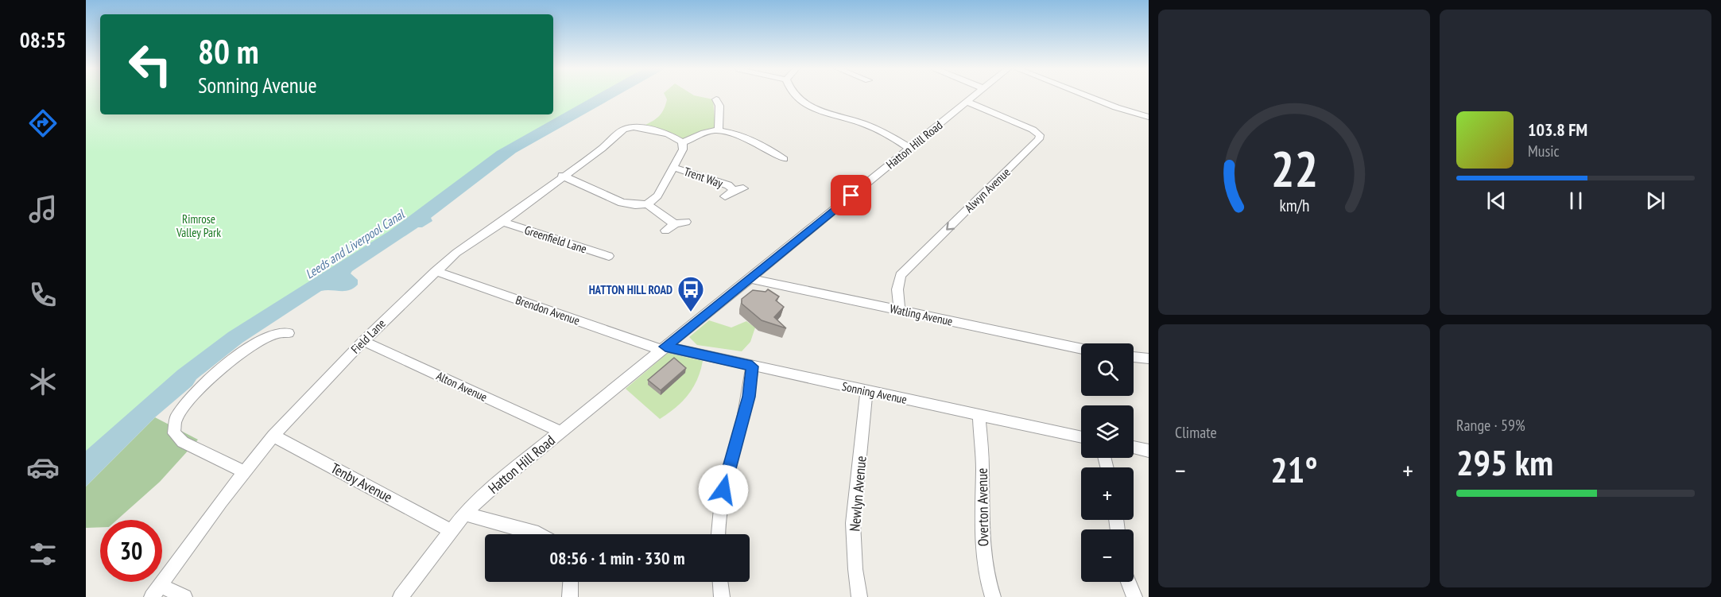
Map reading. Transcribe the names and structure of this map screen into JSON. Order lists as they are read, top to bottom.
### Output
{
  "streets": {
    "street": [
      "Hatton Hill Road",
      "Trent Way",
      "Alwyn Avenue",
      "Greenfield Lane",
      "Brendon Avenue",
      "Watling Avenue",
      "Field Lane",
      "Alton Avenue",
      "Sonning Avenue",
      "Tenby Avenue",
      "Newlyn Avenue",
      "Overton Avenue"
    ]
  },
  "crossings": [
    ["Hatton Hill Road", "Alwyn Avenue"],
    ["Hatton Hill Road", "Brendon Avenue"],
    ["Hatton Hill Road", "Watling Avenue"],
    ["Hatton Hill Road", "Alton Avenue"],
    ["Hatton Hill Road", "Sonning Avenue"],
    ["Hatton Hill Road", "Tenby Avenue"],
    ["Alwyn Avenue", "Watling Avenue"],
    ["Greenfield Lane", "Field Lane"],
    ["Brendon Avenue", "Field Lane"],
    ["Brendon Avenue", "Sonning Avenue"],
    ["Field Lane", "Alton Avenue"],
    ["Field Lane", "Tenby Avenue"],
    ["Sonning Avenue", "Newlyn Avenue"],
    ["Sonning Avenue", "Overton Avenue"]
  ],
  "water": ["Leeds and Liverpool Canal"],
  "parks": ["Rimrose Valley Park"],
  "places": {
    "bus stop": ["HATTON HILL ROAD"]
  },
  "page": {
    "tabs": "08:55",
    "turn": ["80 m", "Sonning Avenue"],
    "song": ["103.8 FM", "Music"],
    "tile": [
      "Climate",
      ["Range · 59%", "295 km"]
    ],
    "map_buttons": ["+", "−"],
    "heat": ["−", "21°", "+"],
    "limit": "30",
    "trip": "08:56 · 1 min · 330 m",
    "gauge": ["22", "km/h"]
  }
}
